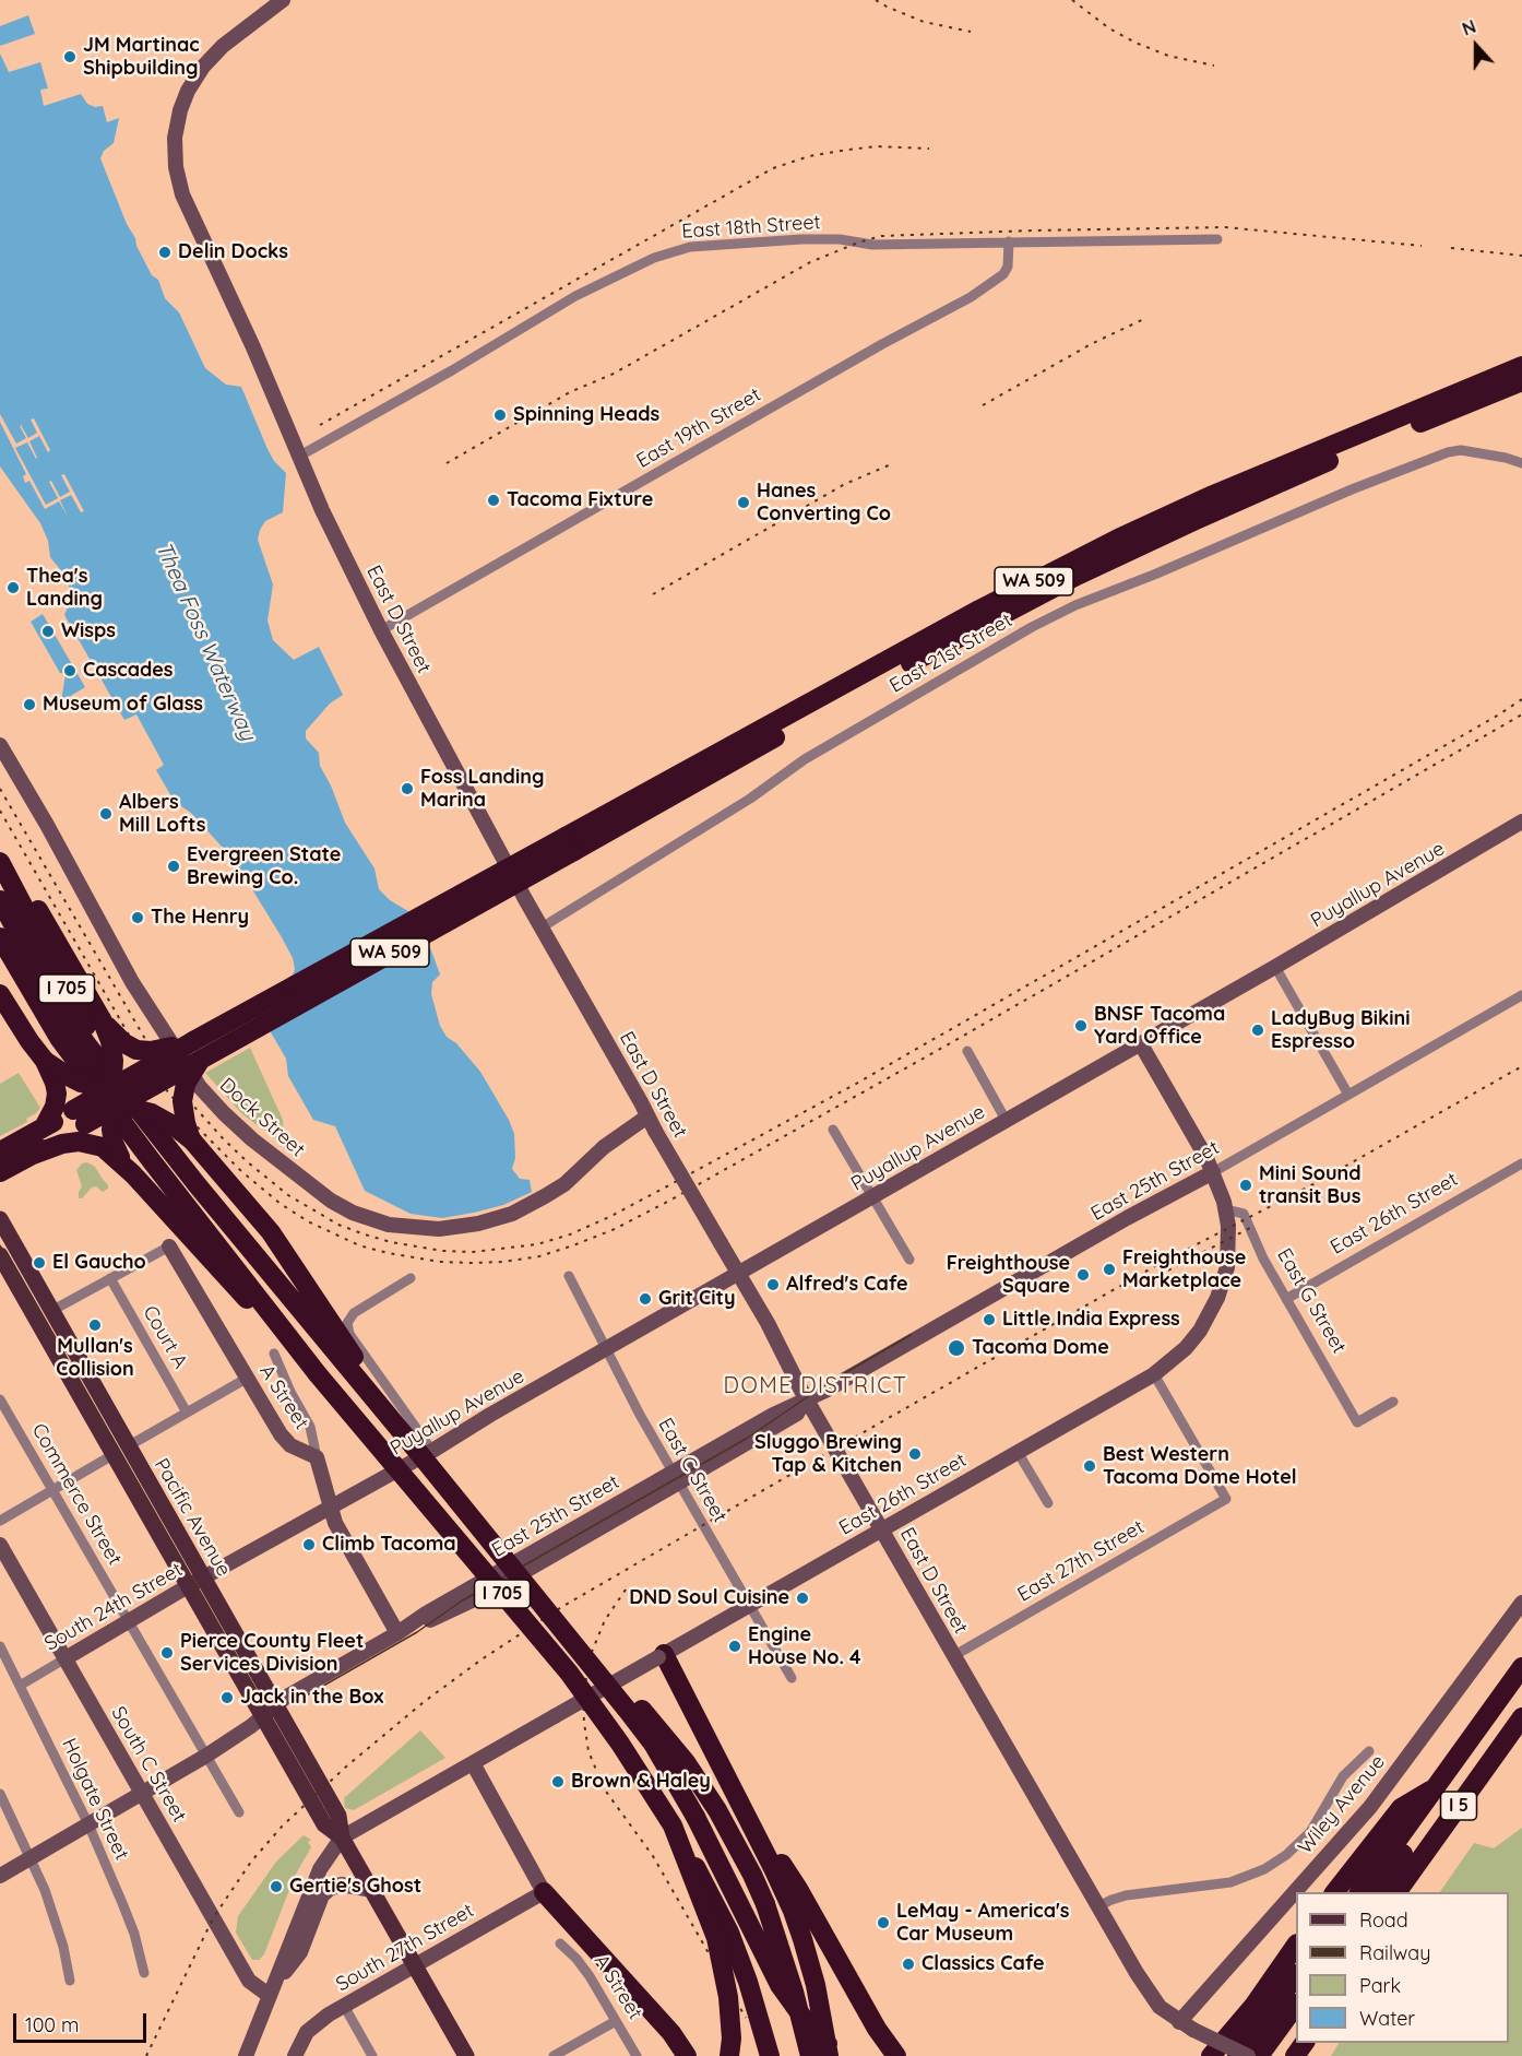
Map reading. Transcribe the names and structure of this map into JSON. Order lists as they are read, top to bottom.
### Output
{
  "streets": {
    "highway": ["WA 509", "I 705", "I 5"],
    "main road": ["Pacific Avenue"],
    "street": [
      "East 18th Street",
      "East 19th Street",
      "East D Street",
      "East 21st Street",
      "Puyallup Avenue",
      "Dock Street",
      "East 25th Street",
      "East 26th Street",
      "East G Street",
      "Court A",
      "A Street",
      "East C Street",
      "Commerce Street",
      "East 27th Street",
      "South 24th Street",
      "South C Street",
      "Holgate Street",
      "Wiley Avenue",
      "South 27th Street"
    ]
  },
  "crossings": [
    ["East 18th Street", "East 19th Street"],
    ["East 18th Street", "East D Street"],
    ["East 19th Street", "East D Street"],
    ["East D Street", "East 21st Street"],
    ["East D Street", "Puyallup Avenue"],
    ["East D Street", "Dock Street"],
    ["East D Street", "East 25th Street"],
    ["East D Street", "East 26th Street"],
    ["East D Street", "East 27th Street"],
    ["East D Street", "Wiley Avenue"],
    ["Puyallup Avenue", "East C Street"],
    ["Puyallup Avenue", "South 24th Street"],
    ["East 25th Street", "East 26th Street"],
    ["East 25th Street", "East C Street"],
    ["East 25th Street", "Commerce Street"],
    ["East 25th Street", "Pacific Avenue"],
    ["East 25th Street", "South C Street"],
    ["East 25th Street", "Holgate Street"],
    ["East 26th Street", "East G Street"],
    ["East 26th Street", "East C Street"],
    ["East 26th Street", "Pacific Avenue"],
    ["East 26th Street", "East 27th Street"],
    ["Commerce Street", "South 24th Street"],
    ["Pacific Avenue", "South 24th Street"],
    ["Pacific Avenue", "South 27th Street"],
    ["South 24th Street", "South C Street"],
    ["South 24th Street", "Holgate Street"]
  ],
  "districts": ["DOME DISTRICT"],
  "water": ["Thea Foss Waterway"],
  "places": [
    "JM Martinac Shipbuilding",
    "Delin Docks",
    "Spinning Heads",
    "Tacoma Fixture",
    "Hanes Converting Co",
    "Thea's Landing",
    "Wisps",
    "Cascades",
    "Museum of Glass",
    "Foss Landing Marina",
    "Albers Mill Lofts",
    "Evergreen State Brewing Co.",
    "The Henry",
    "BNSF Tacoma Yard Office",
    "LadyBug Bikini Espresso",
    "Mini Sound transit Bus",
    "El Gaucho",
    "Freighthouse Marketplace",
    "Freighthouse Square",
    "Alfred's Cafe",
    "Grit City",
    "Little India Express",
    "Mullan's Collision",
    "Tacoma Dome",
    "Sluggo Brewing Tap & Kitchen",
    "Best Western Tacoma Dome Hotel",
    "Climb Tacoma",
    "DND Soul Cuisine",
    "Engine House No. 4",
    "Pierce County Fleet Services Division",
    "Jack in the Box",
    "Brown & Haley",
    "Gertie's Ghost",
    "LeMay - America's Car Museum",
    "Classics Cafe"
  ],
  "legend": [
    "Road",
    "Railway",
    "Park",
    "Water"
  ],
  "scale_bar": "100 m",
  "north": "top"
}
